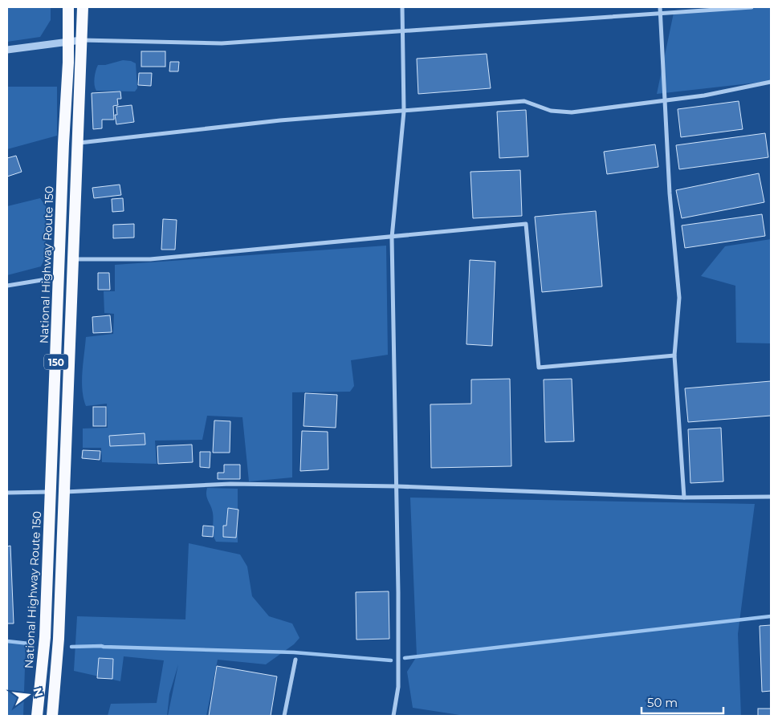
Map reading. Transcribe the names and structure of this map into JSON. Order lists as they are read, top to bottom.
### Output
{
  "streets": {
    "highway": ["National Highway Route 150", "150"]
  },
  "scale_bar": "50 m",
  "north": "right"
}
